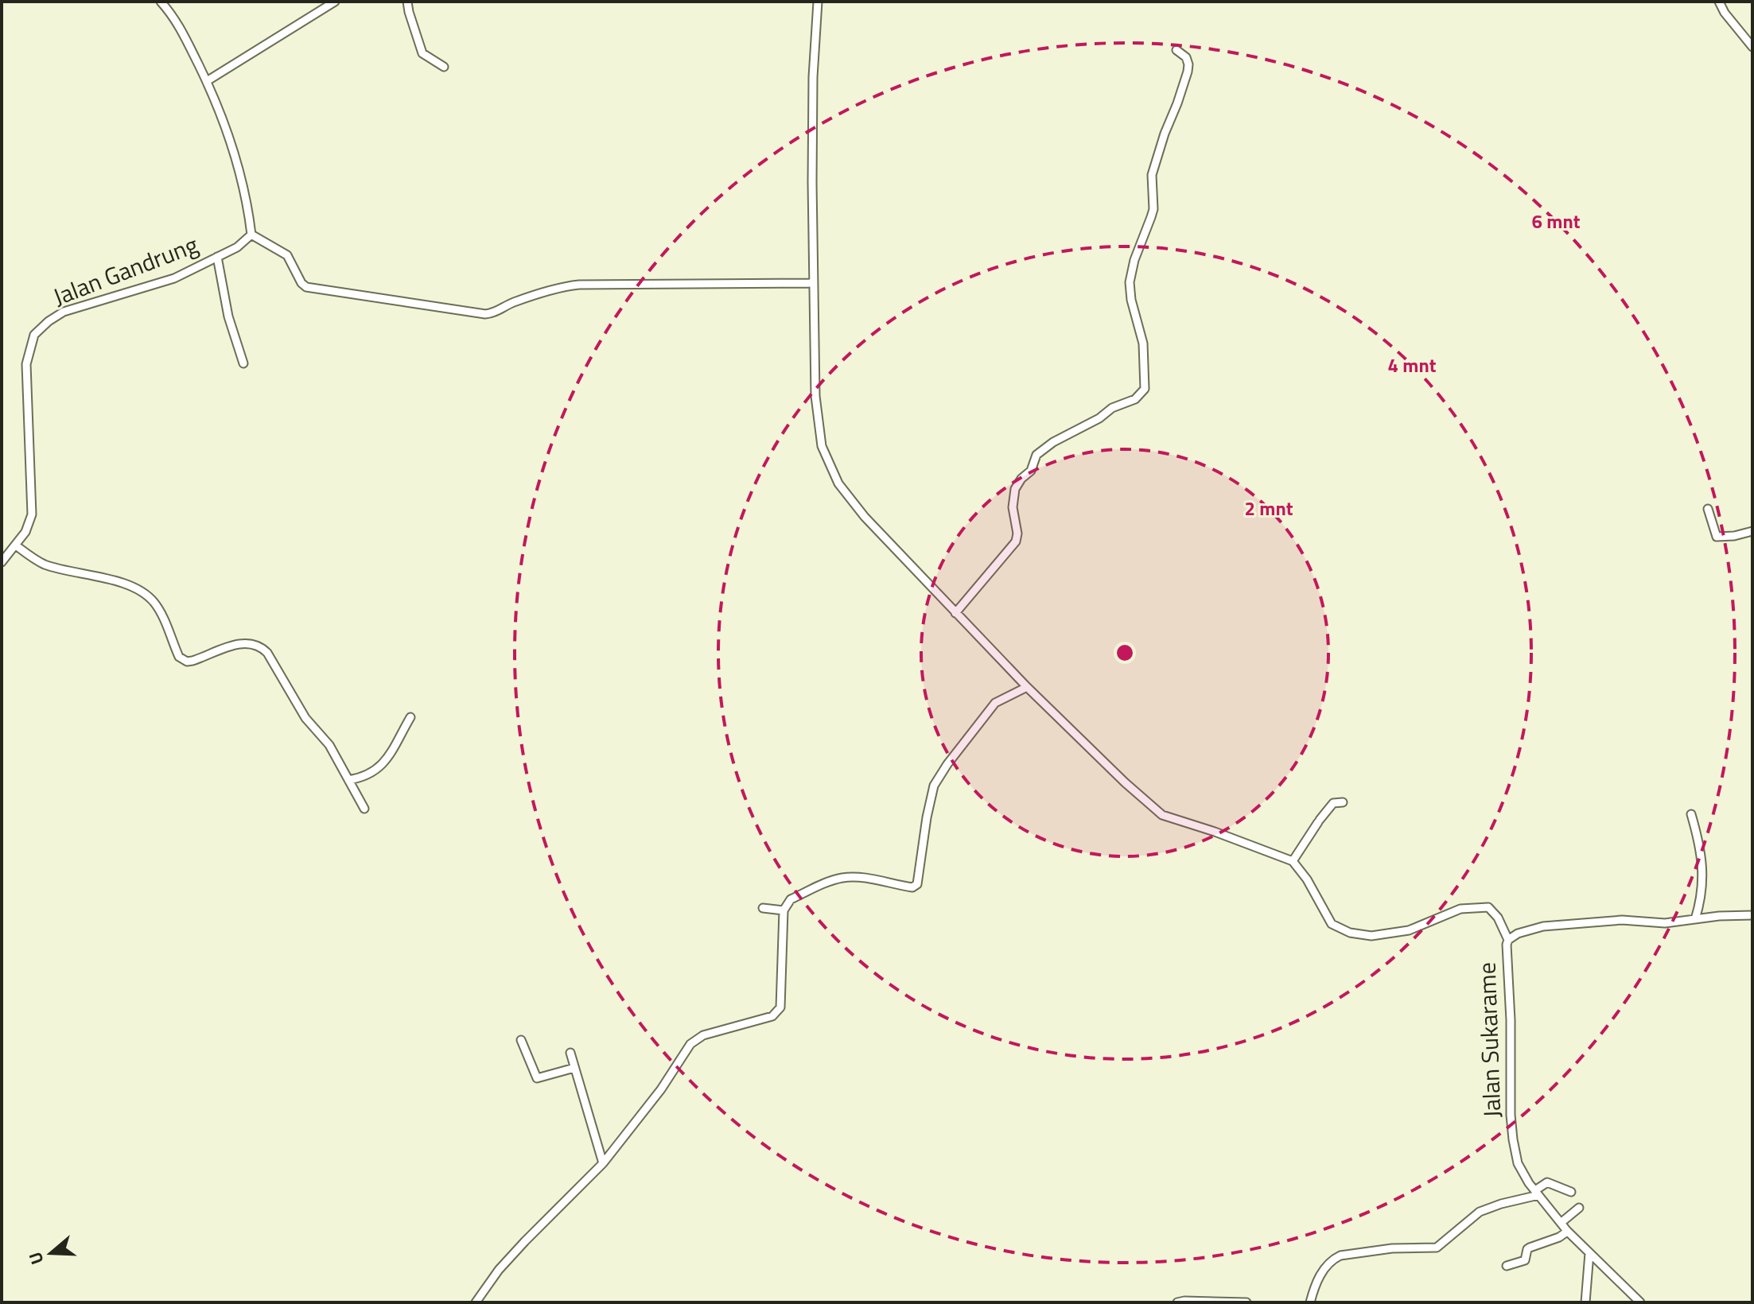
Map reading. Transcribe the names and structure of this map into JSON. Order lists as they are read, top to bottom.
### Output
{
  "streets": {
    "street": ["Jalan Gandrung", "Jalan Sukarame"]
  },
  "north": "left",
  "rings": ["6 mnt", "4 mnt", "2 mnt"]
}
